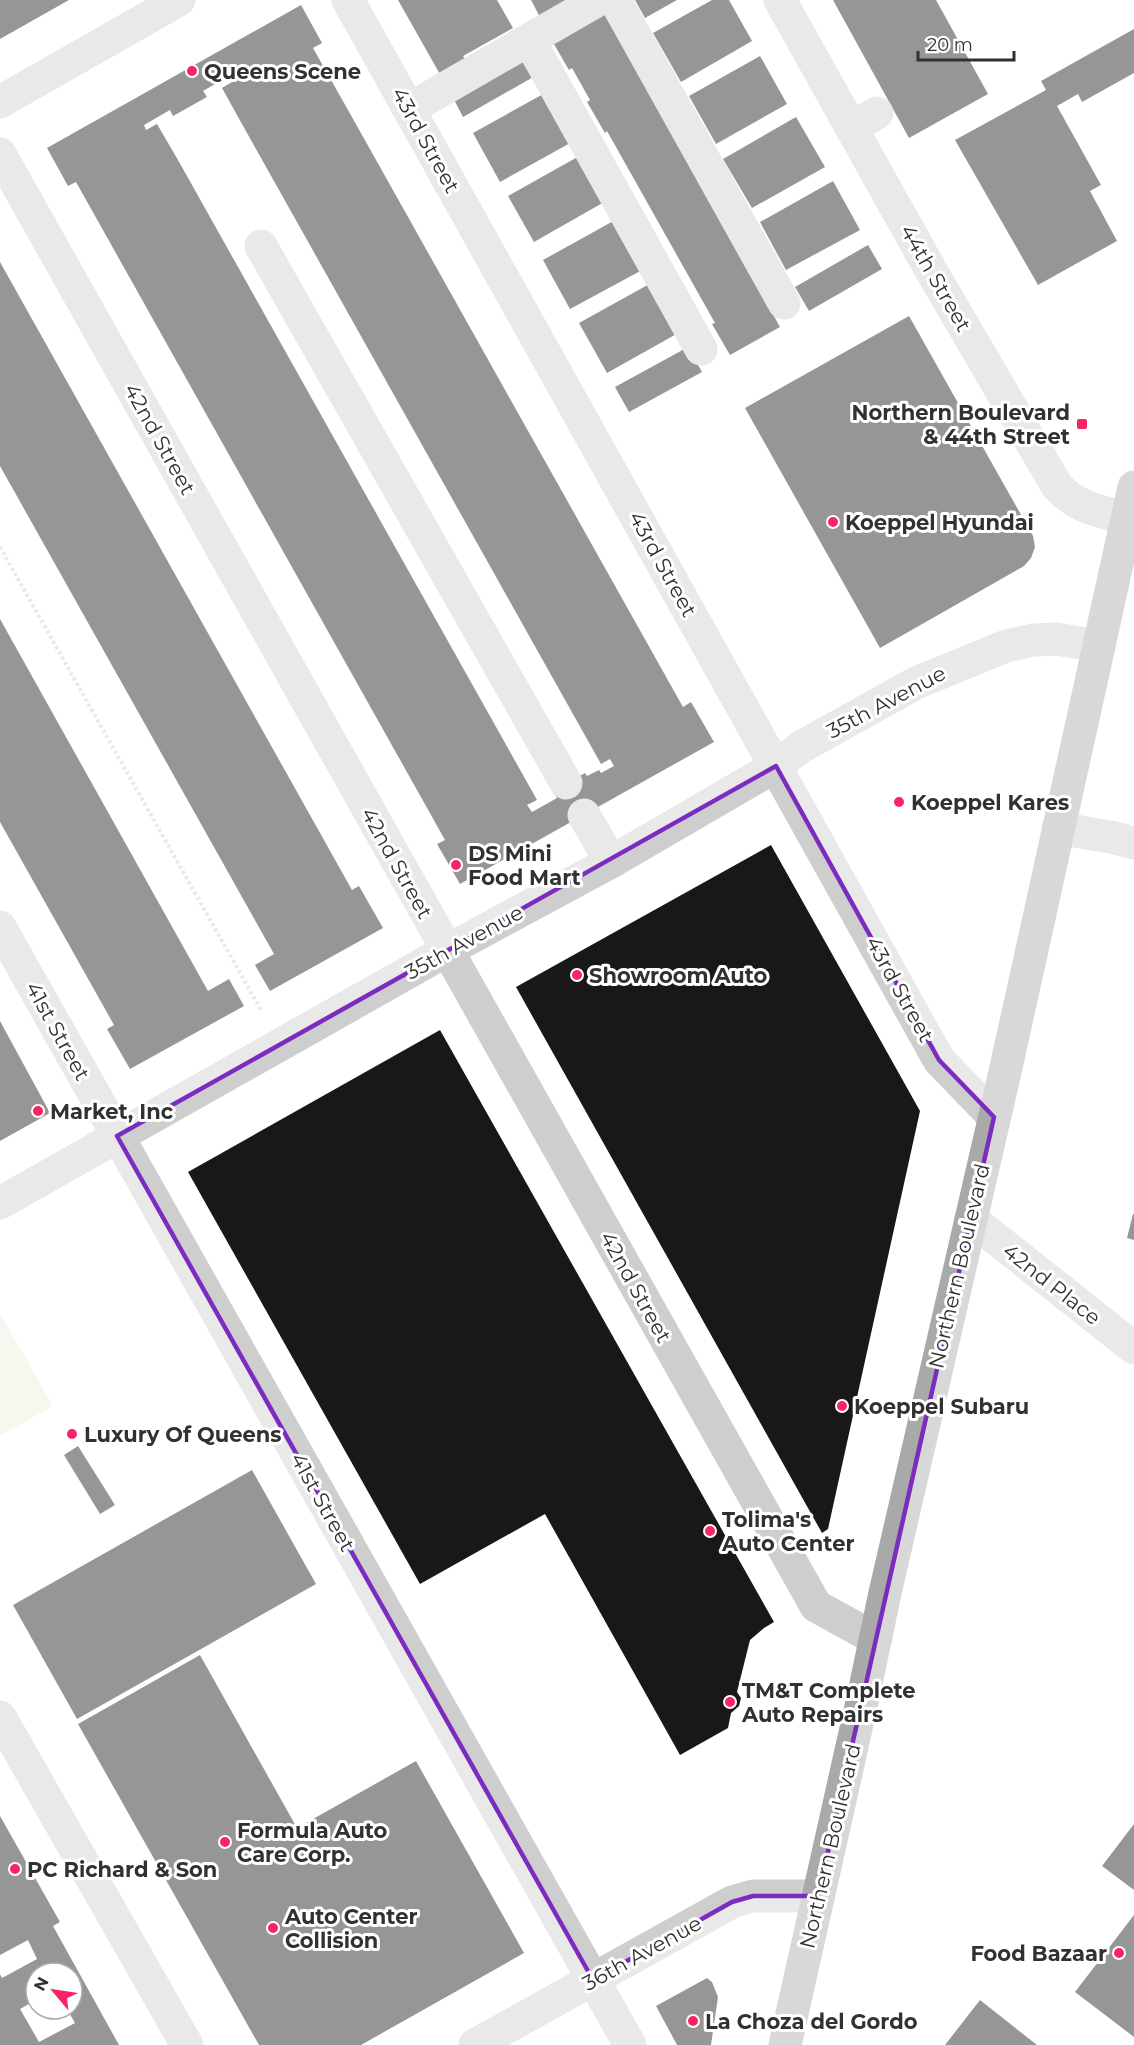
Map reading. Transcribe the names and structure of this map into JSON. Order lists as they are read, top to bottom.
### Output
{
  "streets": {
    "main road": ["Northern Boulevard"],
    "street": [
      "43rd Street",
      "44th Street",
      "42nd Street",
      "35th Avenue",
      "41st Street",
      "42nd Place",
      "36th Avenue"
    ]
  },
  "crossings": [
    ["43rd Street", "35th Avenue"],
    ["43rd Street", "Northern Boulevard"],
    ["44th Street", "Northern Boulevard"],
    ["42nd Street", "35th Avenue"],
    ["42nd Street", "Northern Boulevard"],
    ["35th Avenue", "41st Street"],
    ["35th Avenue", "Northern Boulevard"],
    ["41st Street", "36th Avenue"],
    ["Northern Boulevard", "42nd Place"],
    ["Northern Boulevard", "36th Avenue"]
  ],
  "places": {
    "other": [
      "Queens Scene",
      "Koeppel Hyundai",
      "Koeppel Kares",
      "DS Mini Food Mart",
      "Showroom Auto",
      "Market, Inc",
      "Koeppel Subaru",
      "Luxury Of Queens",
      "Tolima's Auto Center",
      "TM&T Complete Auto Repairs",
      "Formula Auto Care Corp.",
      "PC Richard & Son",
      "Auto Center Collision",
      "Food Bazaar",
      "La Choza del Gordo"
    ],
    "transit": ["Northern Boulevard & 44th Street"]
  },
  "scale_bar": "20 m",
  "north": "top left"
}
